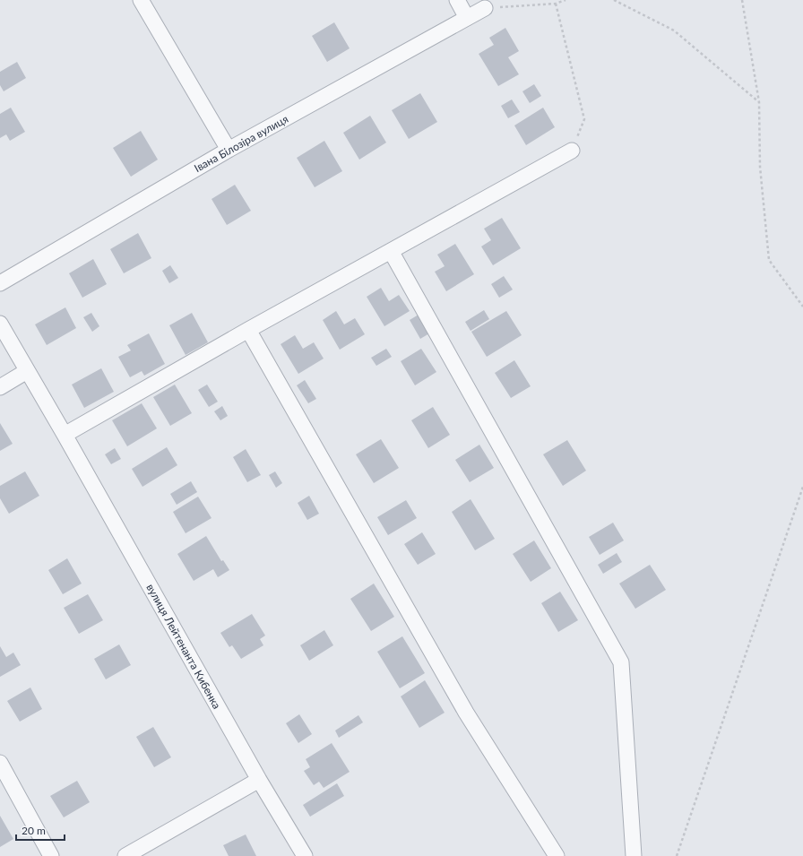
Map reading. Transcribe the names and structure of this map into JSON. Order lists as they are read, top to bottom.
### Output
{
  "streets": {
    "street": ["Івана Білозіра вулиця", "вулиця Лейтенанта Кибенка"]
  },
  "scale_bar": "20 m"
}
